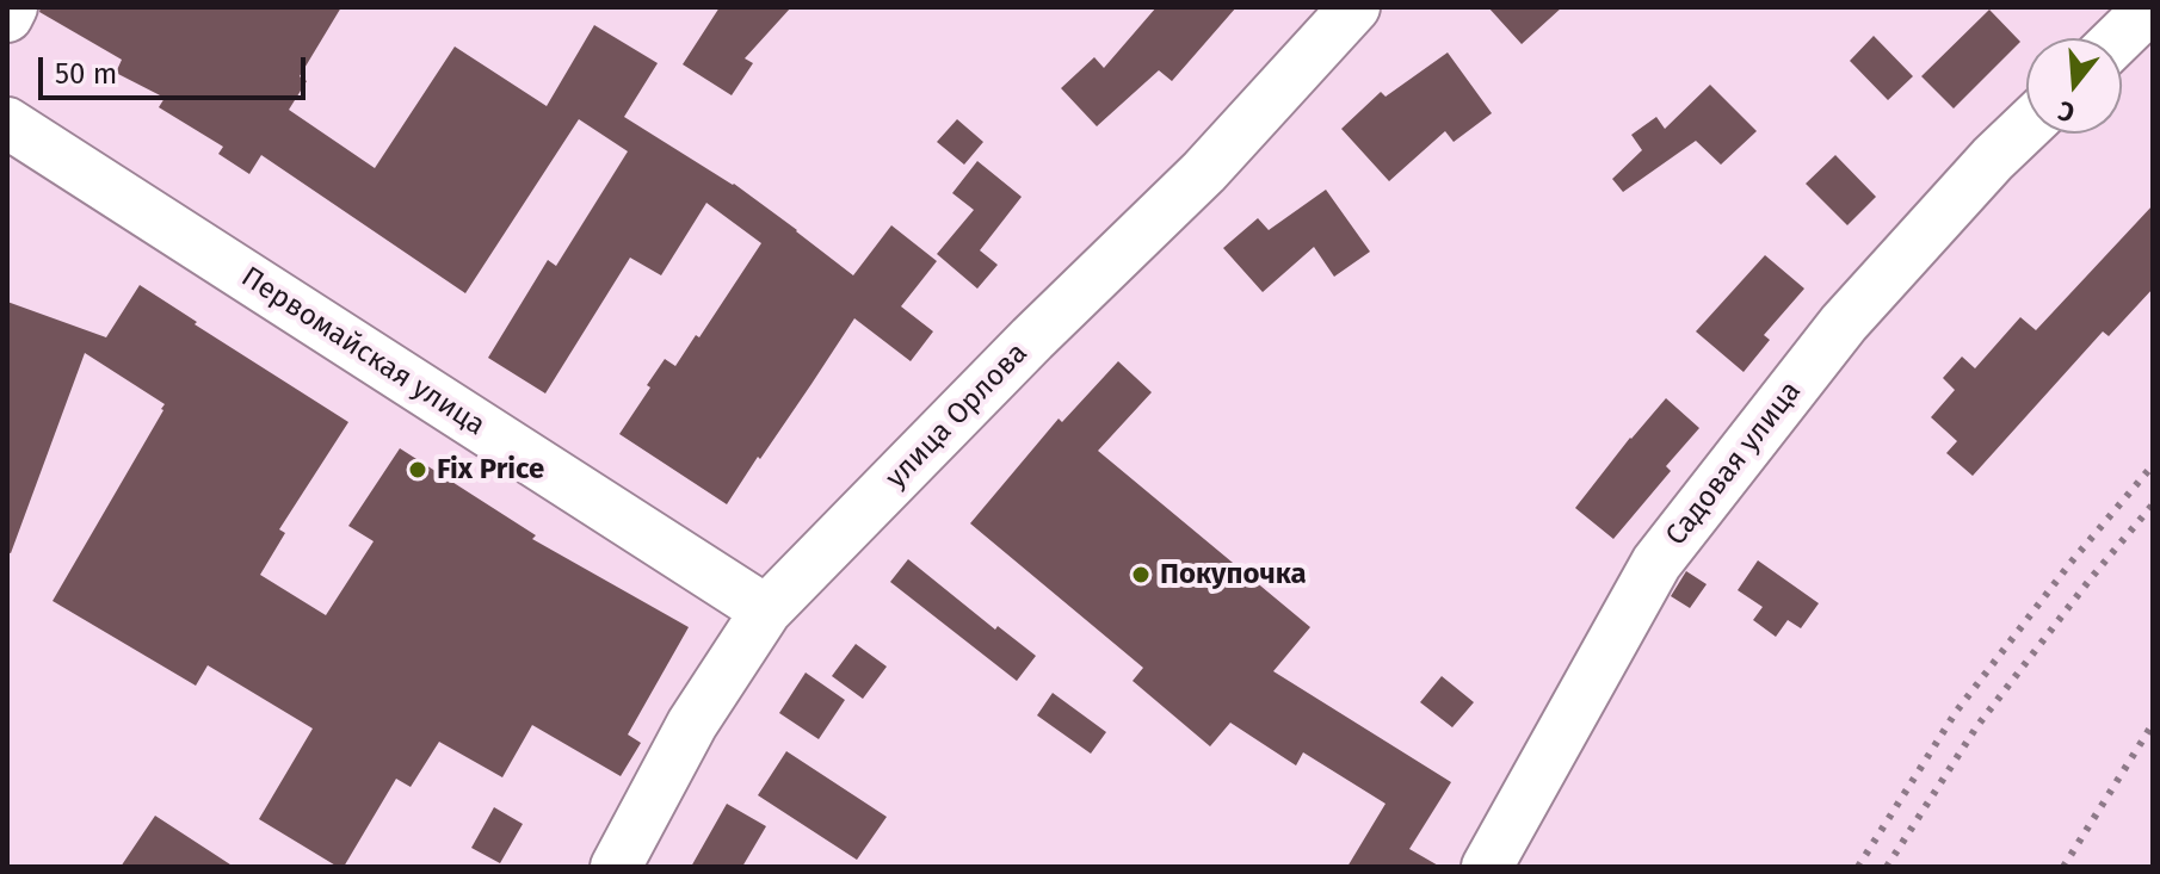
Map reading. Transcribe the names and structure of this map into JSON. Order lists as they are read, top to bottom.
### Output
{
  "streets": {
    "street": ["Первомайская улица", "улица Орлова", "Садовая улица"]
  },
  "crossings": [
    ["Первомайская улица", "улица Орлова"]
  ],
  "places": ["Fix Price", "Покупочка"],
  "scale_bar": "50 m",
  "north": "bottom"
}
